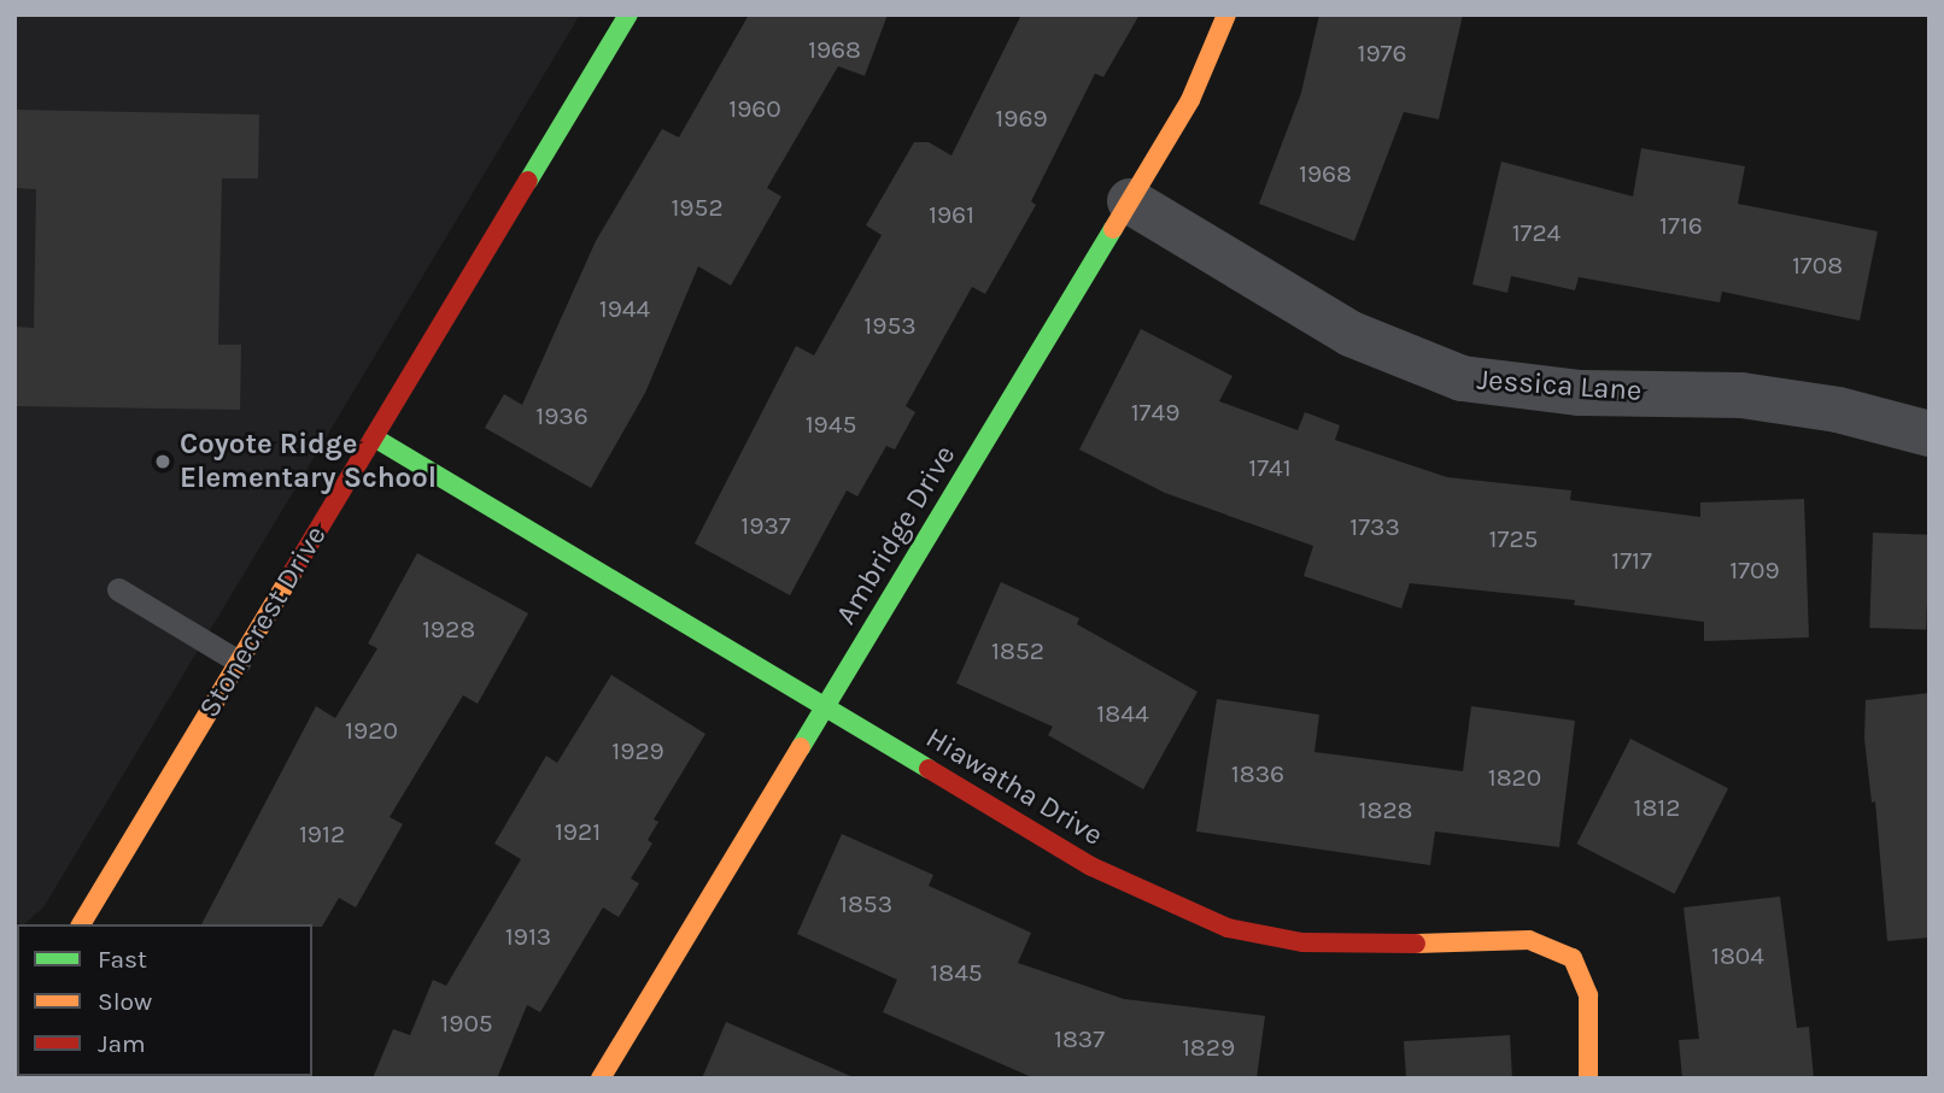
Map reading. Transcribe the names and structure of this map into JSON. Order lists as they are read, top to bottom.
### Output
{
  "streets": {
    "street": [
      "Jessica Lane",
      "Ambridge Drive",
      "Stonecrest Drive",
      "Hiawatha Drive"
    ]
  },
  "crossings": [
    ["Jessica Lane", "Ambridge Drive"],
    ["Ambridge Drive", "Hiawatha Drive"],
    ["Stonecrest Drive", "Hiawatha Drive"]
  ],
  "places": ["Coyote Ridge Elementary School"],
  "house_numbers": [
    "1968",
    "1976",
    "1960",
    "1969",
    "1968",
    "1952",
    "1961",
    "1716",
    "1724",
    "1708",
    "1944",
    "1953",
    "1749",
    "1936",
    "1945",
    "1741",
    "1937",
    "1733",
    "1725",
    "1717",
    "1709",
    "1928",
    "1852",
    "1844",
    "1920",
    "1929",
    "1836",
    "1820",
    "1812",
    "1828",
    "1921",
    "1912",
    "1853",
    "1913",
    "1804",
    "1845",
    "1905",
    "1837",
    "1829"
  ],
  "legend": ["Fast", "Slow", "Jam"]
}
